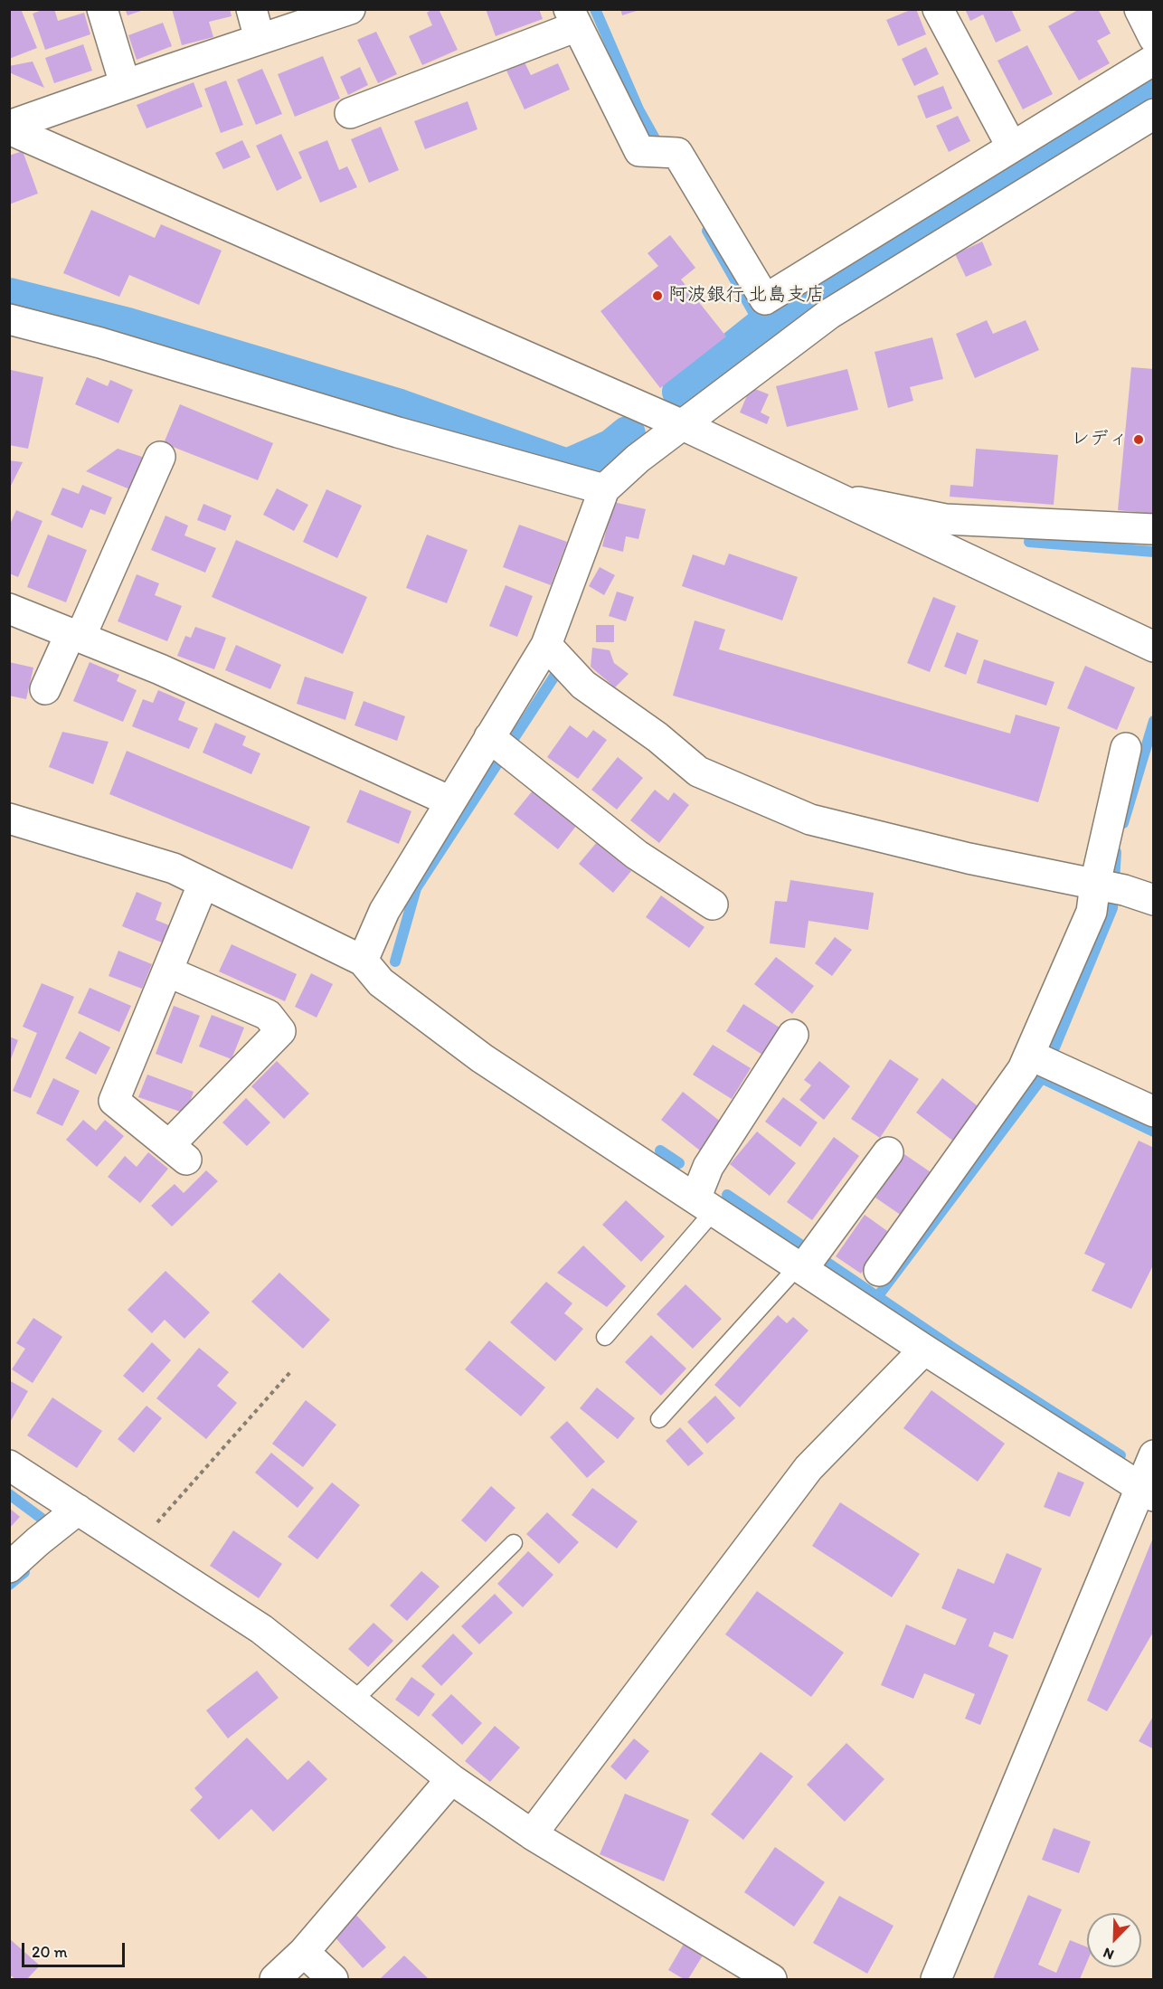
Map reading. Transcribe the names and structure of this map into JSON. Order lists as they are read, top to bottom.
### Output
{
  "places": ["阿波銀行 北島支店", "レディ"],
  "scale_bar": "20 m",
  "north": "bottom left"
}
